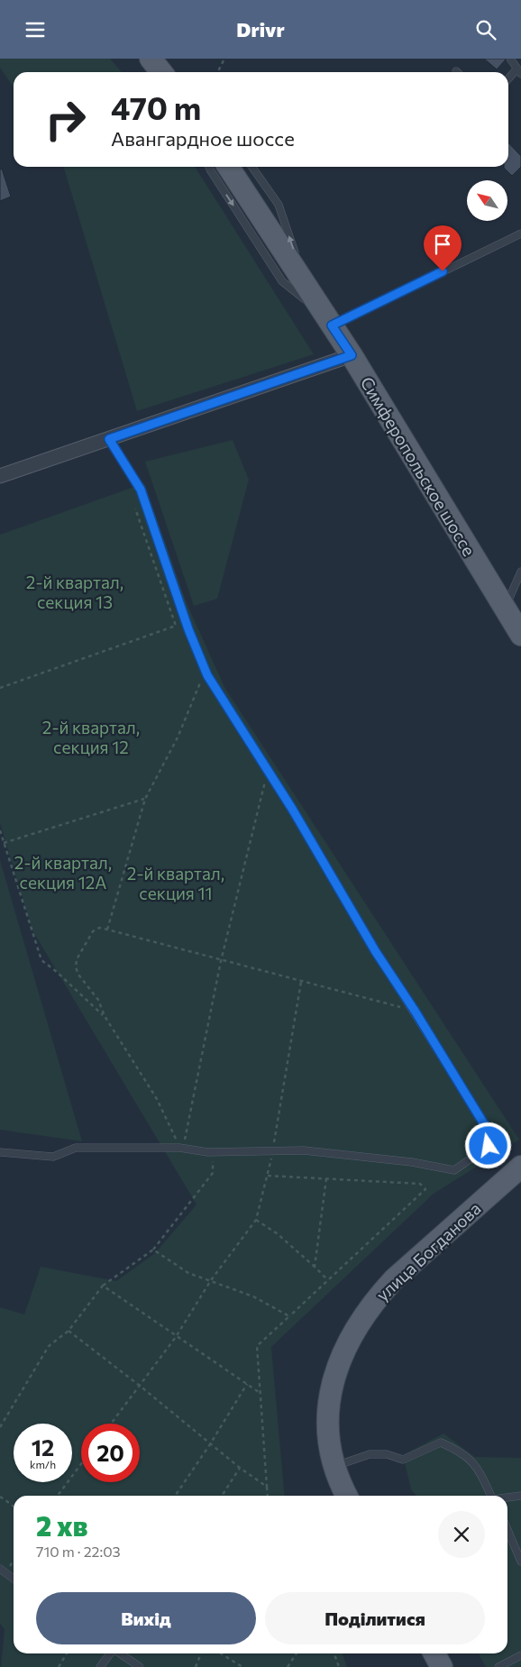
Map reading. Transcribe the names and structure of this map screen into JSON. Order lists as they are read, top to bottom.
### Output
{
  "streets": {
    "main road": ["Симферопольское шоссе", "улица Богданова"]
  },
  "parks": [
    "2-й квартал, секция 13",
    "2-й квартал, секция 12",
    "2-й квартал, секция 12А",
    "2-й квартал, секция 11"
  ],
  "north": "top left",
  "page": {
    "header": "Drivr",
    "turn": ["470 m", "Авангардное шоссе"],
    "speed": "12 km/h",
    "limit": "20",
    "heading": ["2 хв", "710 m · 22:03"],
    "buttons": ["Вихід", "Поділитися"]
  }
}
